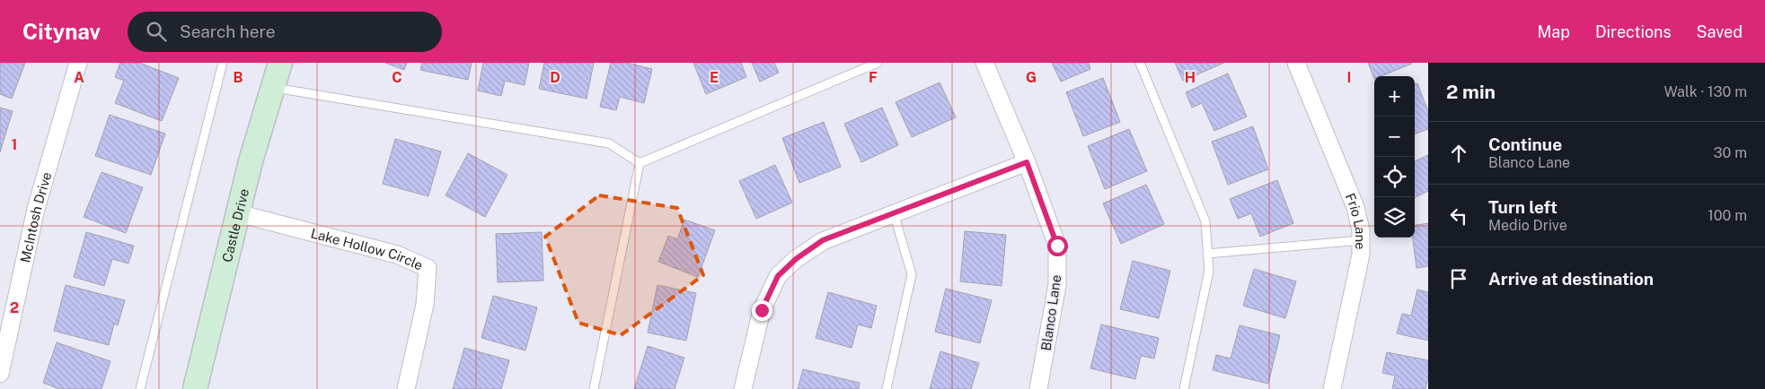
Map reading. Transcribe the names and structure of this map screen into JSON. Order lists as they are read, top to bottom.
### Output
{
  "streets": {
    "main road": ["Castle Drive"],
    "street": [
      "McIntosh Drive",
      "Frio Lane",
      "Lake Hollow Circle",
      "Blanco Lane"
    ]
  },
  "crossings": [
    ["Castle Drive", "Lake Hollow Circle"]
  ],
  "page": {
    "header": "Citynav",
    "search": "Search here",
    "nav": ["Map", "Directions", "Saved"],
    "heading": ["2 min", "Walk · 130 m"],
    "map_buttons": ["+", "−"],
    "list": [
      ["Continue", "Blanco Lane", "30 m"],
      ["Turn left", "Medio Drive", "100 m"],
      "Arrive at destination"
    ]
  },
  "grid": {
    "columns": [
      "A",
      "B",
      "C",
      "D",
      "E",
      "F",
      "G",
      "H",
      "I"
    ],
    "rows": ["1", "2"]
  }
}
